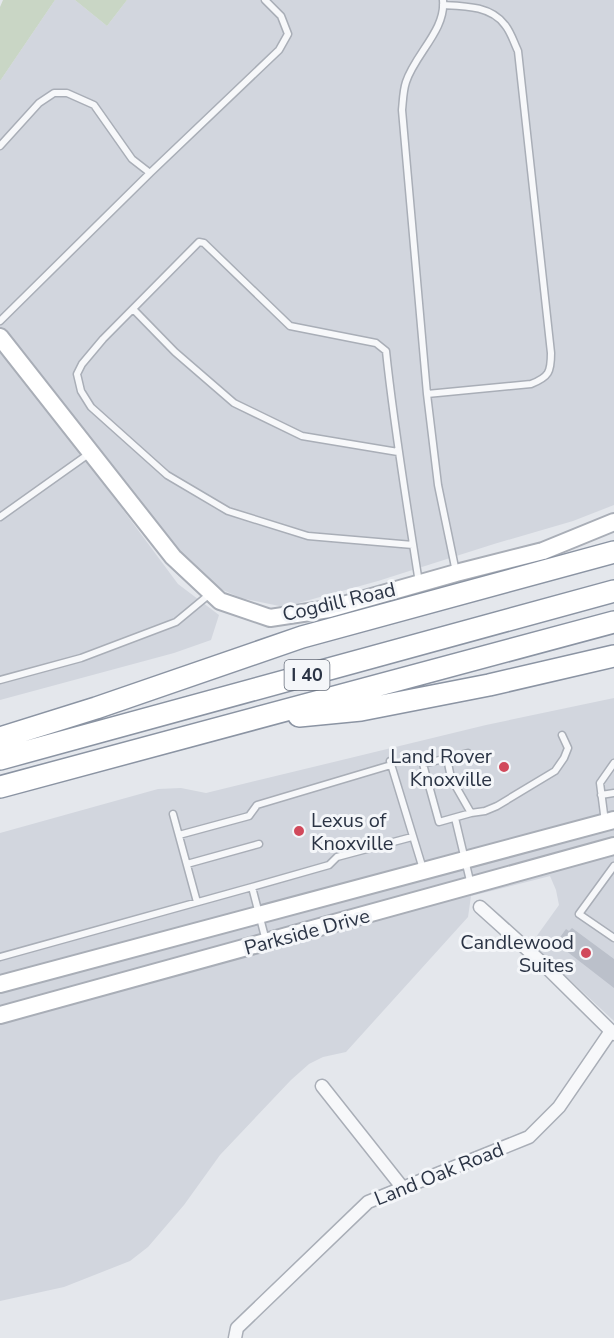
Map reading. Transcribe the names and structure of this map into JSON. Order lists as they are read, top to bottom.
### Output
{
  "streets": {
    "highway": ["I 40"],
    "street": ["Cogdill Road", "Parkside Drive", "Land Oak Road"]
  },
  "places": ["Land Rover Knoxville", "Lexus of Knoxville", "Candlewood Suites"]
}
